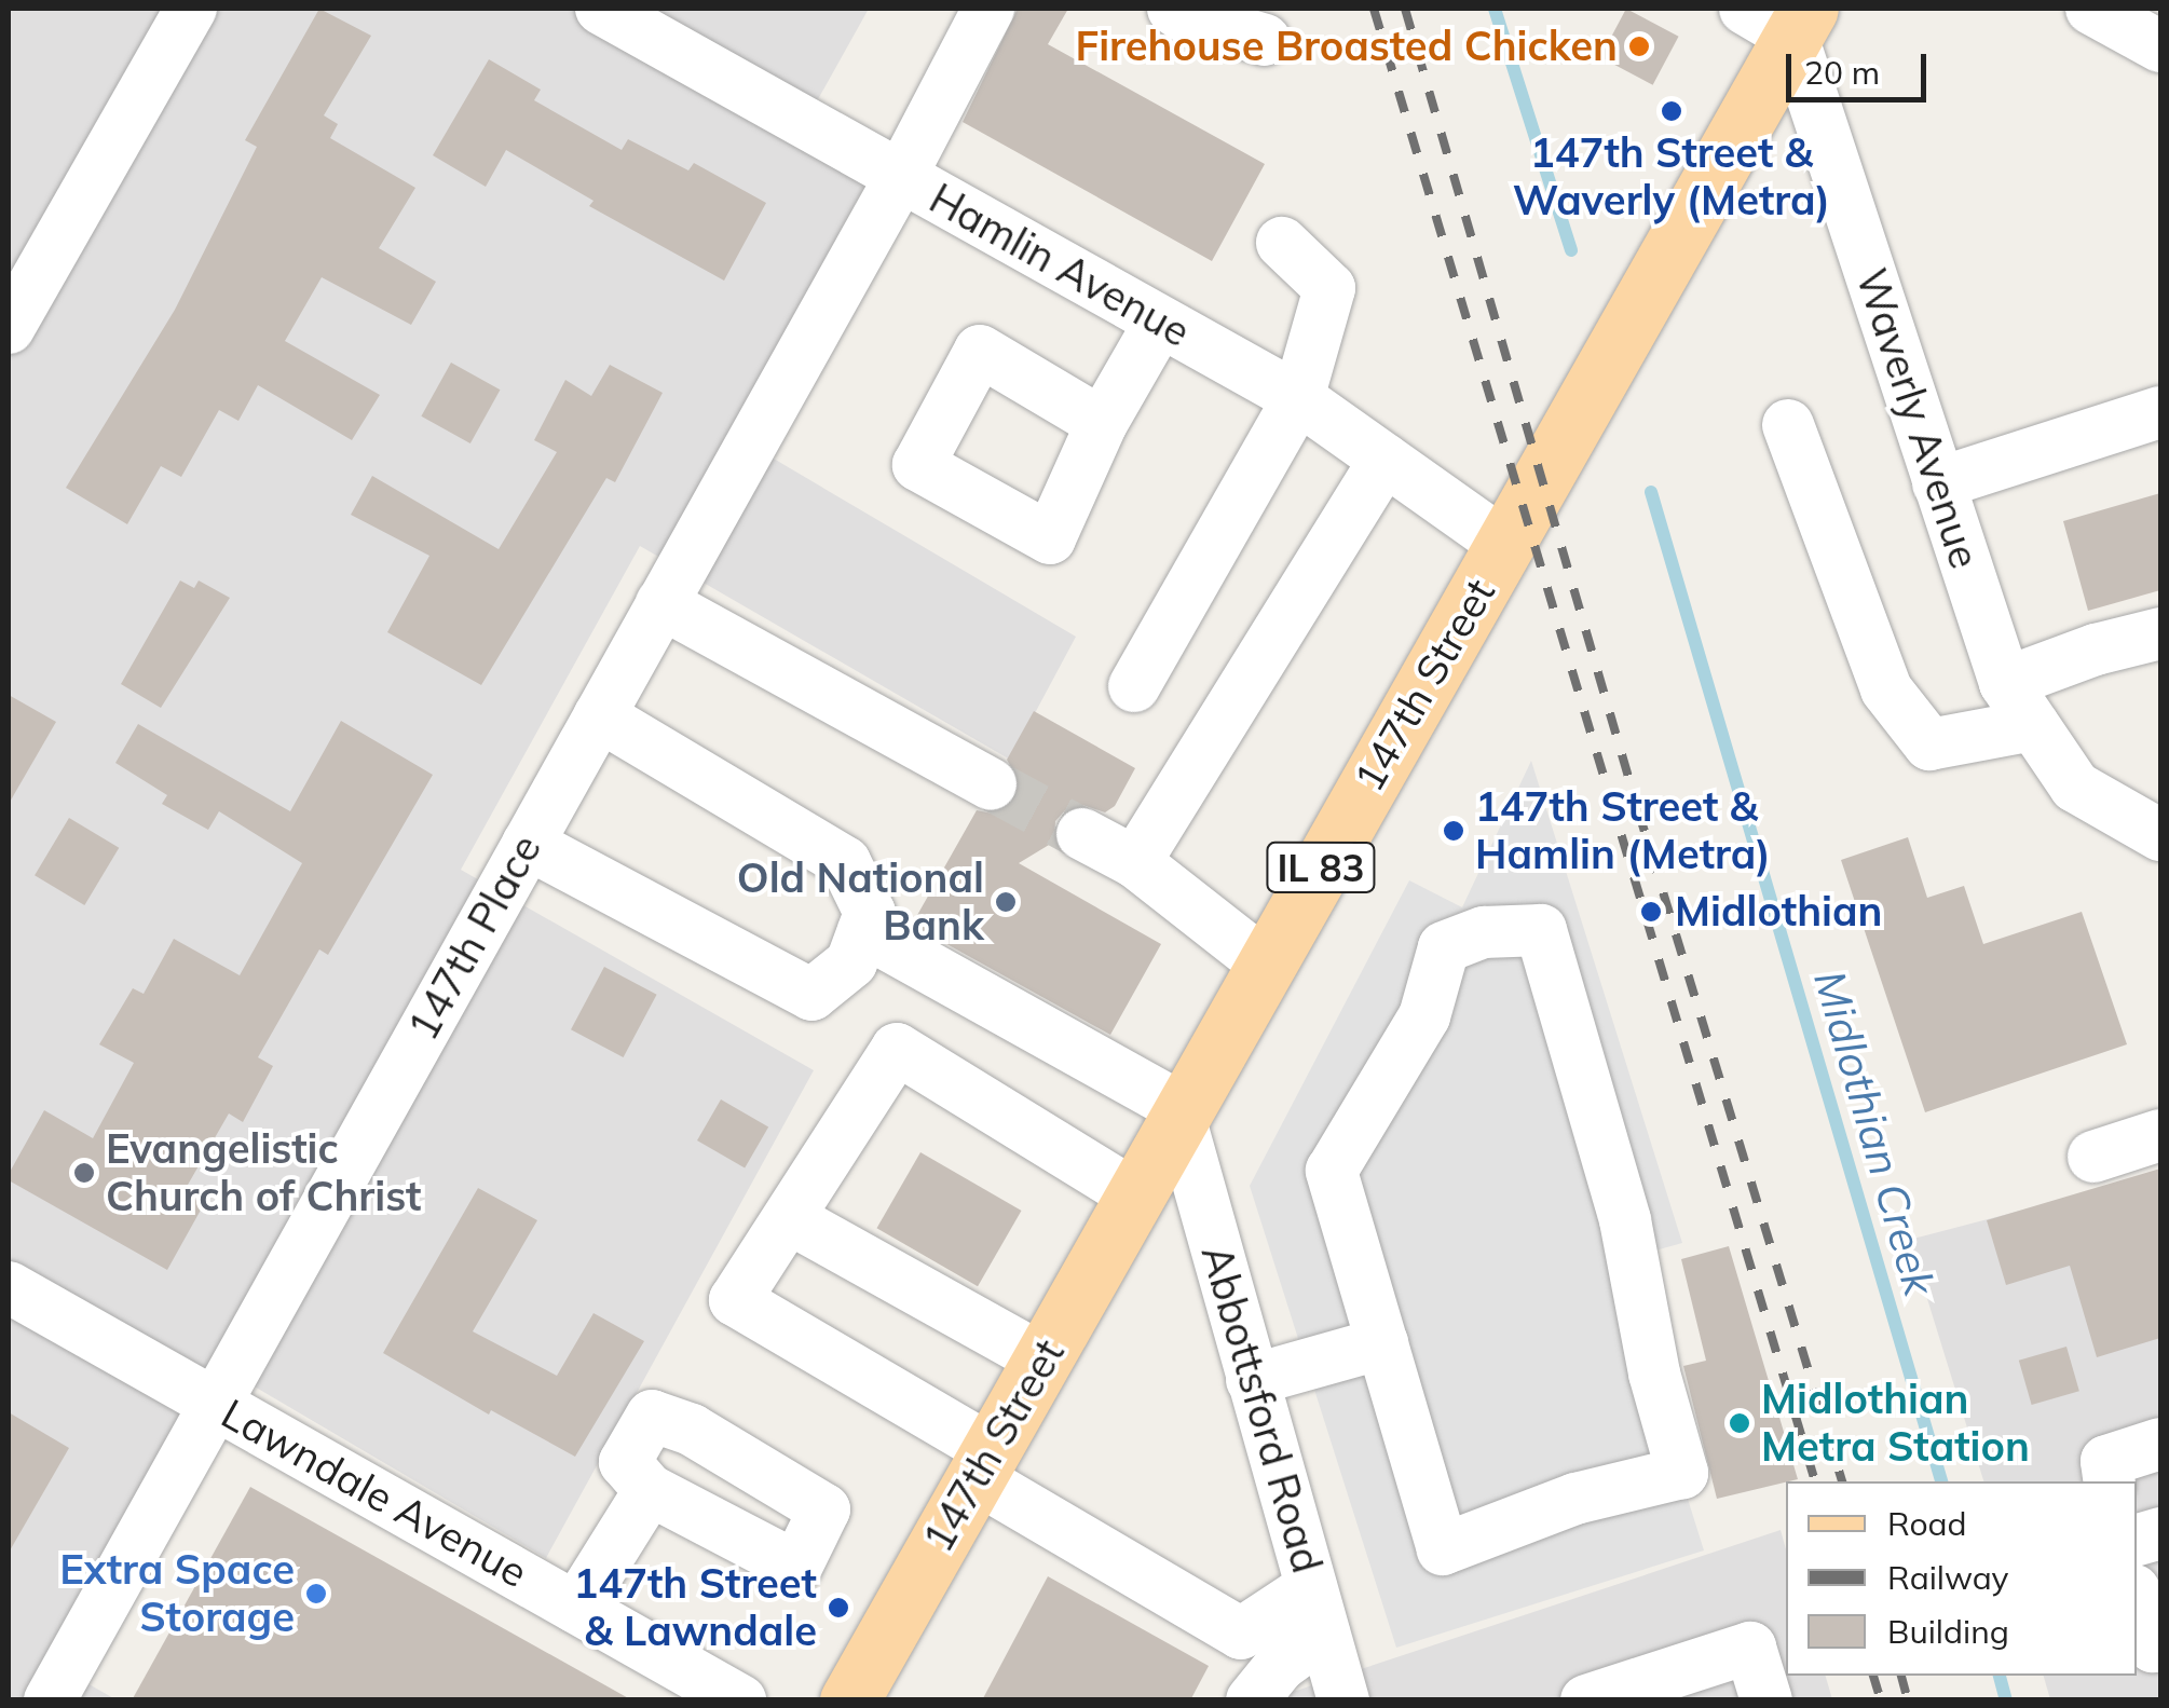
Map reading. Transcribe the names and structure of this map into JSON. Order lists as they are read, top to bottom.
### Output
{
  "streets": {
    "main road": ["147th Street", "IL 83"],
    "street": [
      "Hamlin Avenue",
      "Waverly Avenue",
      "147th Place",
      "Abbottsford Road",
      "Lawndale Avenue"
    ]
  },
  "crossings": [
    ["Hamlin Avenue", "147th Street"],
    ["Hamlin Avenue", "147th Place"],
    ["Waverly Avenue", "147th Street"],
    ["147th Street", "Abbottsford Road"],
    ["147th Place", "Lawndale Avenue"]
  ],
  "water": ["Midlothian Creek"],
  "places": [
    "Firehouse Broasted Chicken",
    "147th Street & Waverly (Metra)",
    "147th Street & Hamlin (Metra)",
    "Old National Bank",
    "Midlothian",
    "Evangelistic Church of Christ",
    "Midlothian Metra Station",
    "Extra Space Storage",
    "147th Street & Lawndale"
  ],
  "legend": ["Road", "Railway", "Building"],
  "scale_bar": "20 m"
}
